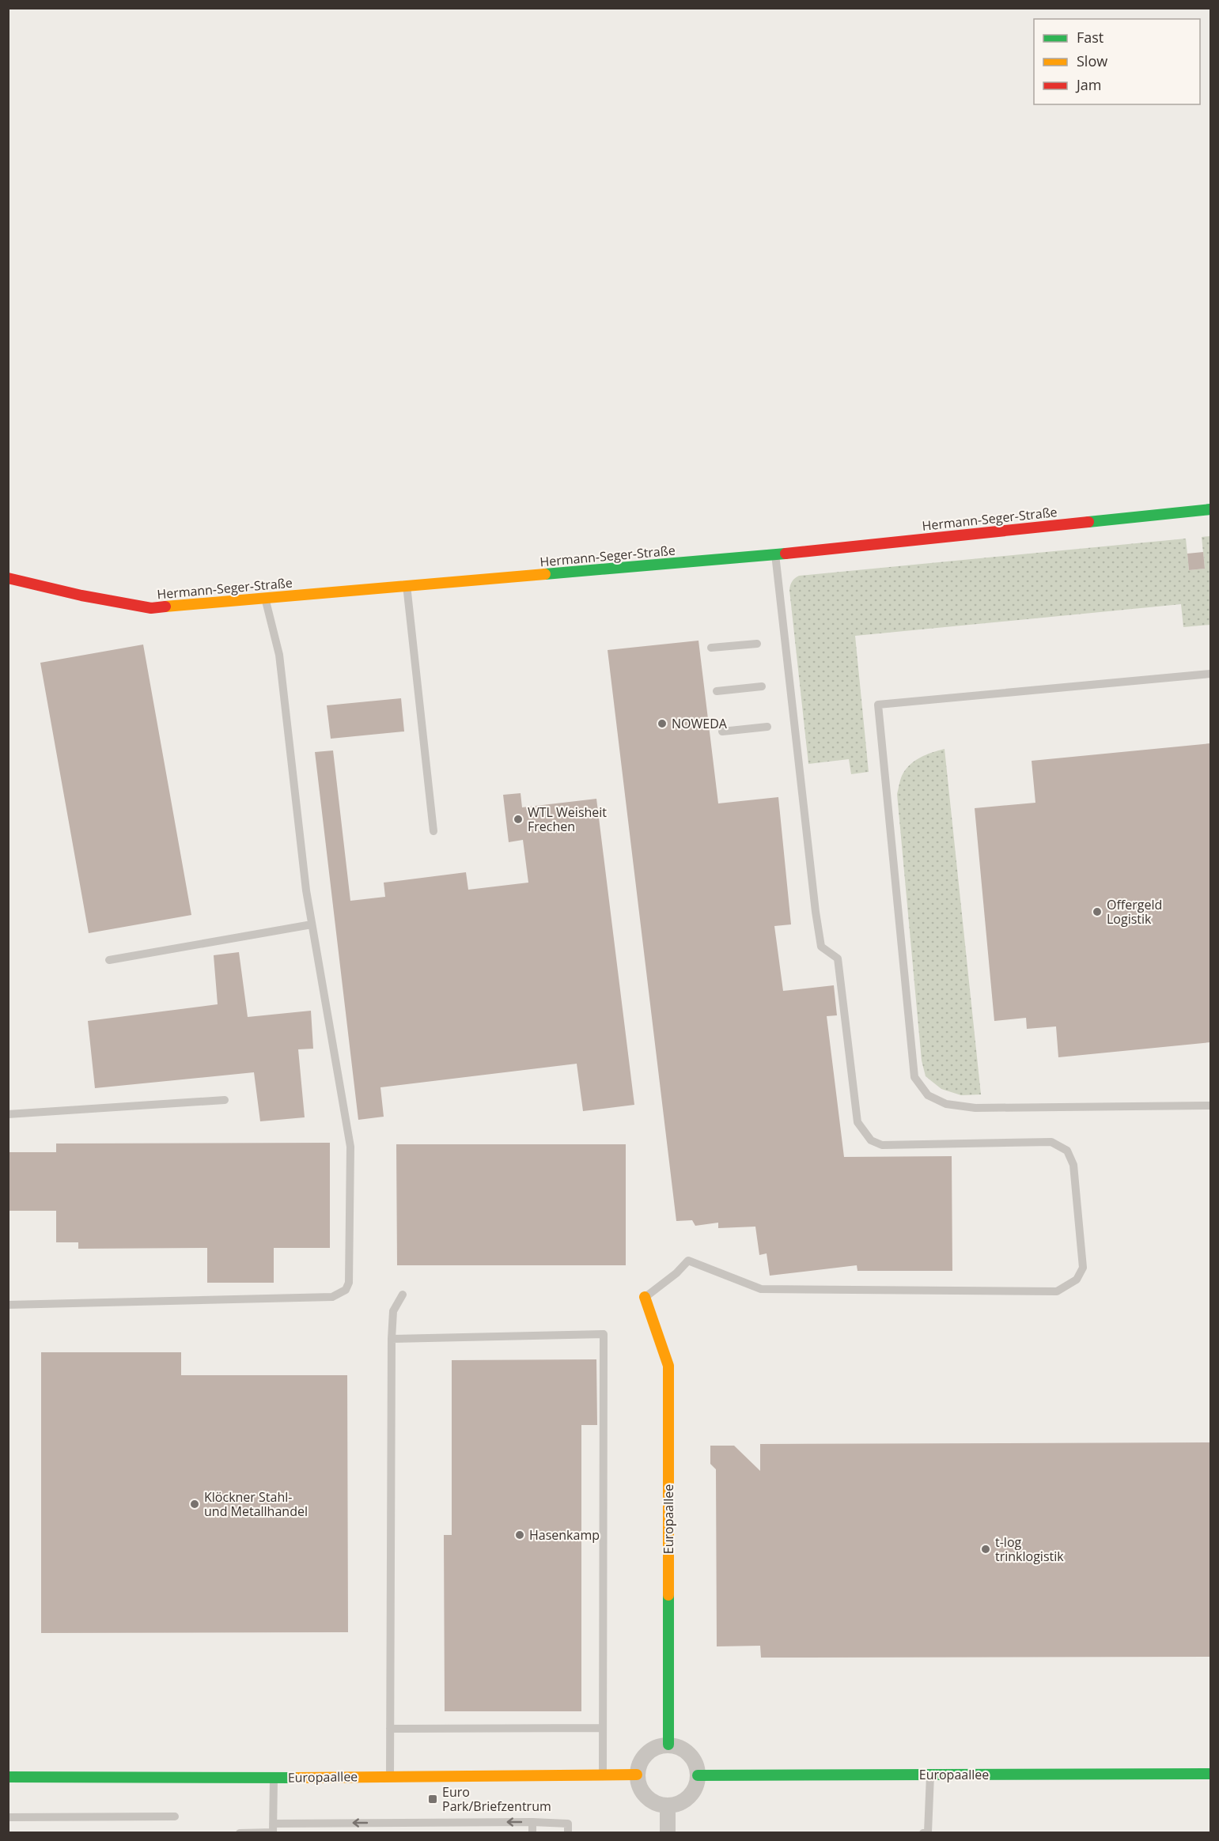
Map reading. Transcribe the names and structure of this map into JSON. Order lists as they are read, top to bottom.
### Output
{
  "streets": {
    "street": ["Hermann-Seger-Straße", "Europaallee"]
  },
  "places": {
    "other": [
      "NOWEDA",
      "WTL Weisheit Frechen",
      "Offergeld Logistik",
      "Klöckner Stahl- und Metallhandel",
      "Hasenkamp",
      "t-log trinklogistik"
    ],
    "transit": ["Euro Park/Briefzentrum"]
  },
  "legend": ["Fast", "Slow", "Jam"]
}
